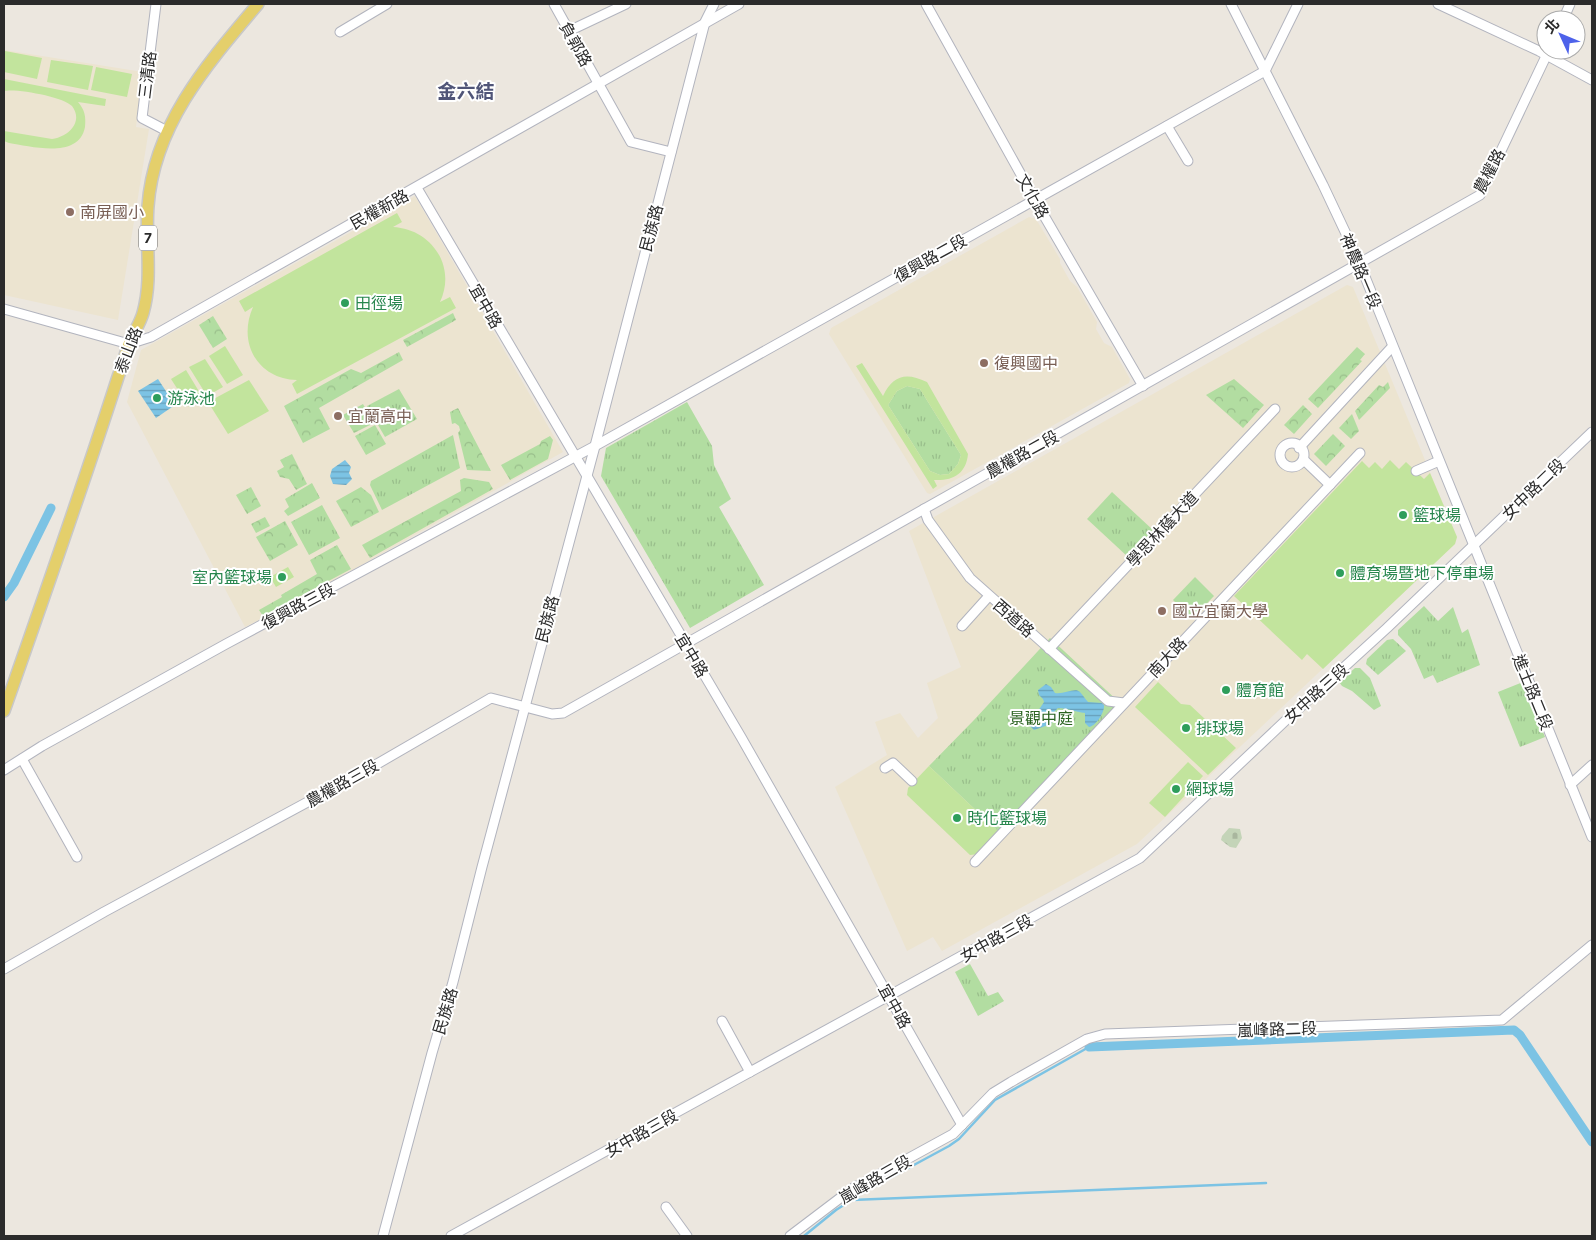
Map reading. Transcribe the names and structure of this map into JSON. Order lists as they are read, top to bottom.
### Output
{
  "streets": {
    "main road": ["7", "泰山路"],
    "street": [
      "負郭路",
      "三清路",
      "農權路",
      "文化路",
      "民權新路",
      "民族路",
      "復興路二段",
      "神農路一段",
      "宜中路",
      "農權路二段",
      "女中路二段",
      "學思林蔭大道",
      "復興路三段",
      "西道路",
      "南大路",
      "進士路二段",
      "女中路三段",
      "農權路三段",
      "嵐峰路二段",
      "嵐峰路三段"
    ]
  },
  "crossings": [
    ["負郭路", "民權新路"],
    ["負郭路", "民族路"],
    ["三清路", "泰山路"],
    ["農權路", "神農路一段"],
    ["農權路", "農權路二段"],
    ["文化路", "復興路二段"],
    ["文化路", "農權路二段"],
    ["民權新路", "民族路"],
    ["民權新路", "宜中路"],
    ["民權新路", "泰山路"],
    ["民族路", "復興路二段"],
    ["民族路", "宜中路"],
    ["民族路", "復興路三段"],
    ["民族路", "農權路三段"],
    ["復興路二段", "神農路一段"],
    ["復興路二段", "復興路三段"],
    ["神農路一段", "農權路二段"],
    ["神農路一段", "女中路二段"],
    ["神農路一段", "進士路二段"],
    ["神農路一段", "女中路三段"],
    ["宜中路", "農權路二段"],
    ["宜中路", "復興路三段"],
    ["宜中路", "女中路三段"],
    ["宜中路", "農權路三段"],
    ["宜中路", "嵐峰路二段"],
    ["宜中路", "嵐峰路三段"],
    ["農權路二段", "西道路"],
    ["農權路二段", "農權路三段"],
    ["女中路二段", "進士路二段"],
    ["女中路二段", "女中路三段"],
    ["學思林蔭大道", "西道路"],
    ["西道路", "南大路"],
    ["進士路二段", "女中路三段"],
    ["嵐峰路二段", "嵐峰路三段"]
  ],
  "districts": ["金六結"],
  "parks": ["景觀中庭"],
  "places": [
    "南屏國小",
    "田徑場",
    "復興國中",
    "游泳池",
    "宜蘭高中",
    "籃球場",
    "體育場暨地下停車場",
    "室內籃球場",
    "國立宜蘭大學",
    "體育館",
    "排球場",
    "網球場",
    "時化籃球場"
  ],
  "north": "top left"
}
